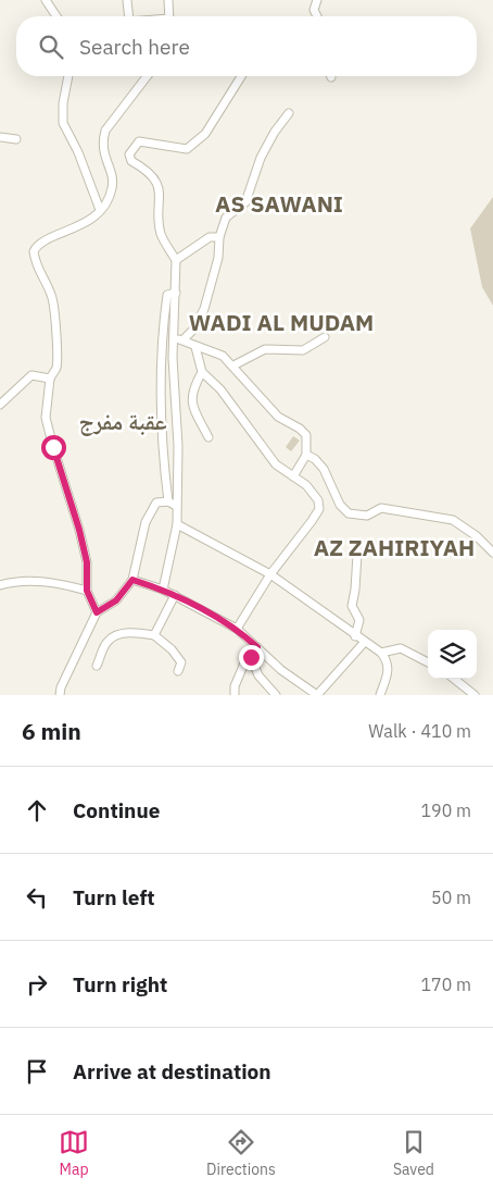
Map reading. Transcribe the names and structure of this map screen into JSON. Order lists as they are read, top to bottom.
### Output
{
  "districts": [
    "AS SAWANI",
    "WADI AL MUDAM",
    "عقبة مفرج",
    "AZ ZAHIRIYAH"
  ],
  "page": {
    "search": "Search here",
    "heading": ["6 min", "Walk · 410 m"],
    "list": [
      ["Continue", "190 m"],
      ["Turn left", "50 m"],
      ["Turn right", "170 m"],
      "Arrive at destination"
    ],
    "nav": ["Map", "Directions", "Saved"]
  }
}
